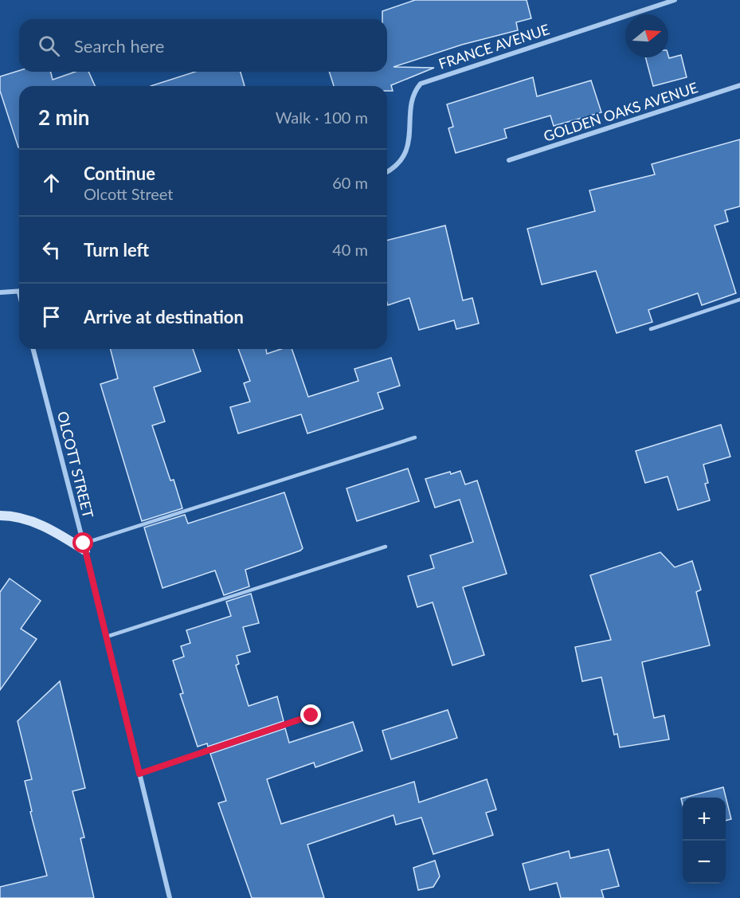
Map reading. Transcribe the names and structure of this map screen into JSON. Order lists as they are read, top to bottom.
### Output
{
  "streets": {
    "street": ["FRANCE AVENUE", "GOLDEN OAKS AVENUE", "OLCOTT STREET"]
  },
  "north": "right",
  "page": {
    "search": "Search here",
    "heading": ["2 min", "Walk · 100 m"],
    "list": [
      ["Continue", "Olcott Street", "60 m"],
      ["Turn left", "40 m"],
      "Arrive at destination"
    ],
    "map_buttons": ["+", "−"]
  }
}
